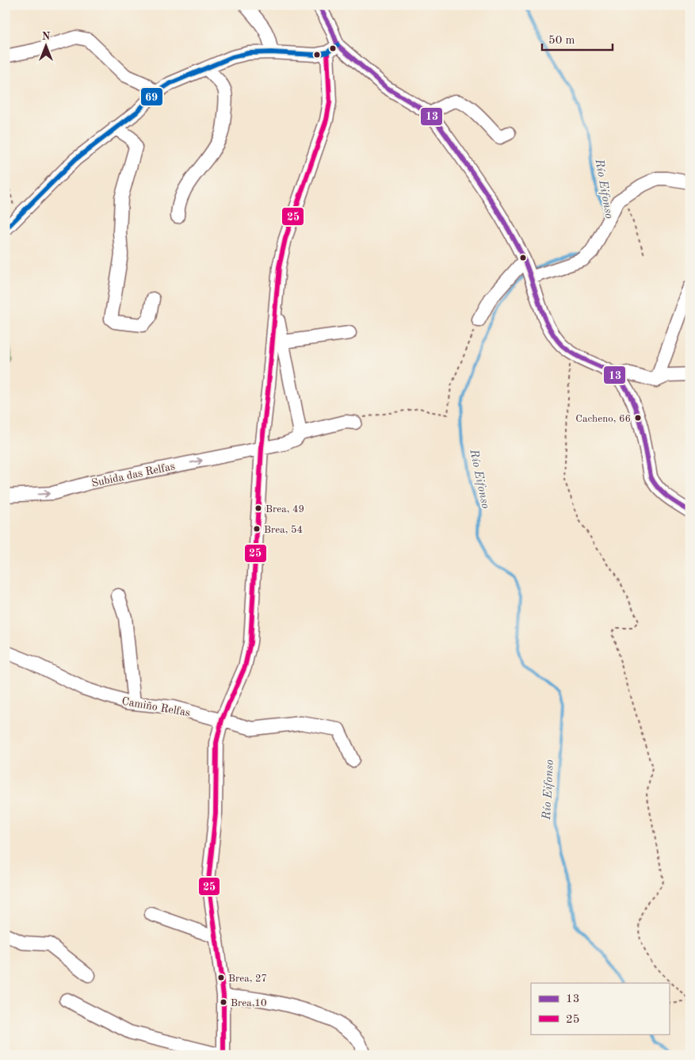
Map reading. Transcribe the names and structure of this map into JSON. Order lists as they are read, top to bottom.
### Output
{
  "streets": {
    "street": ["Subida das Relfas", "Camiño Relfas"]
  },
  "one_way": ["Subida das Relfas"],
  "water": ["Río Eifonso"],
  "places": [
    "Cacheno, 66",
    "Brea, 49",
    "Brea, 54",
    "Brea, 27",
    "Brea,10"
  ],
  "lines": ["transit line 13", "transit line 69", "transit line 25"],
  "legend": ["13", "25"],
  "scale_bar": "50 m",
  "north": "top"
}
